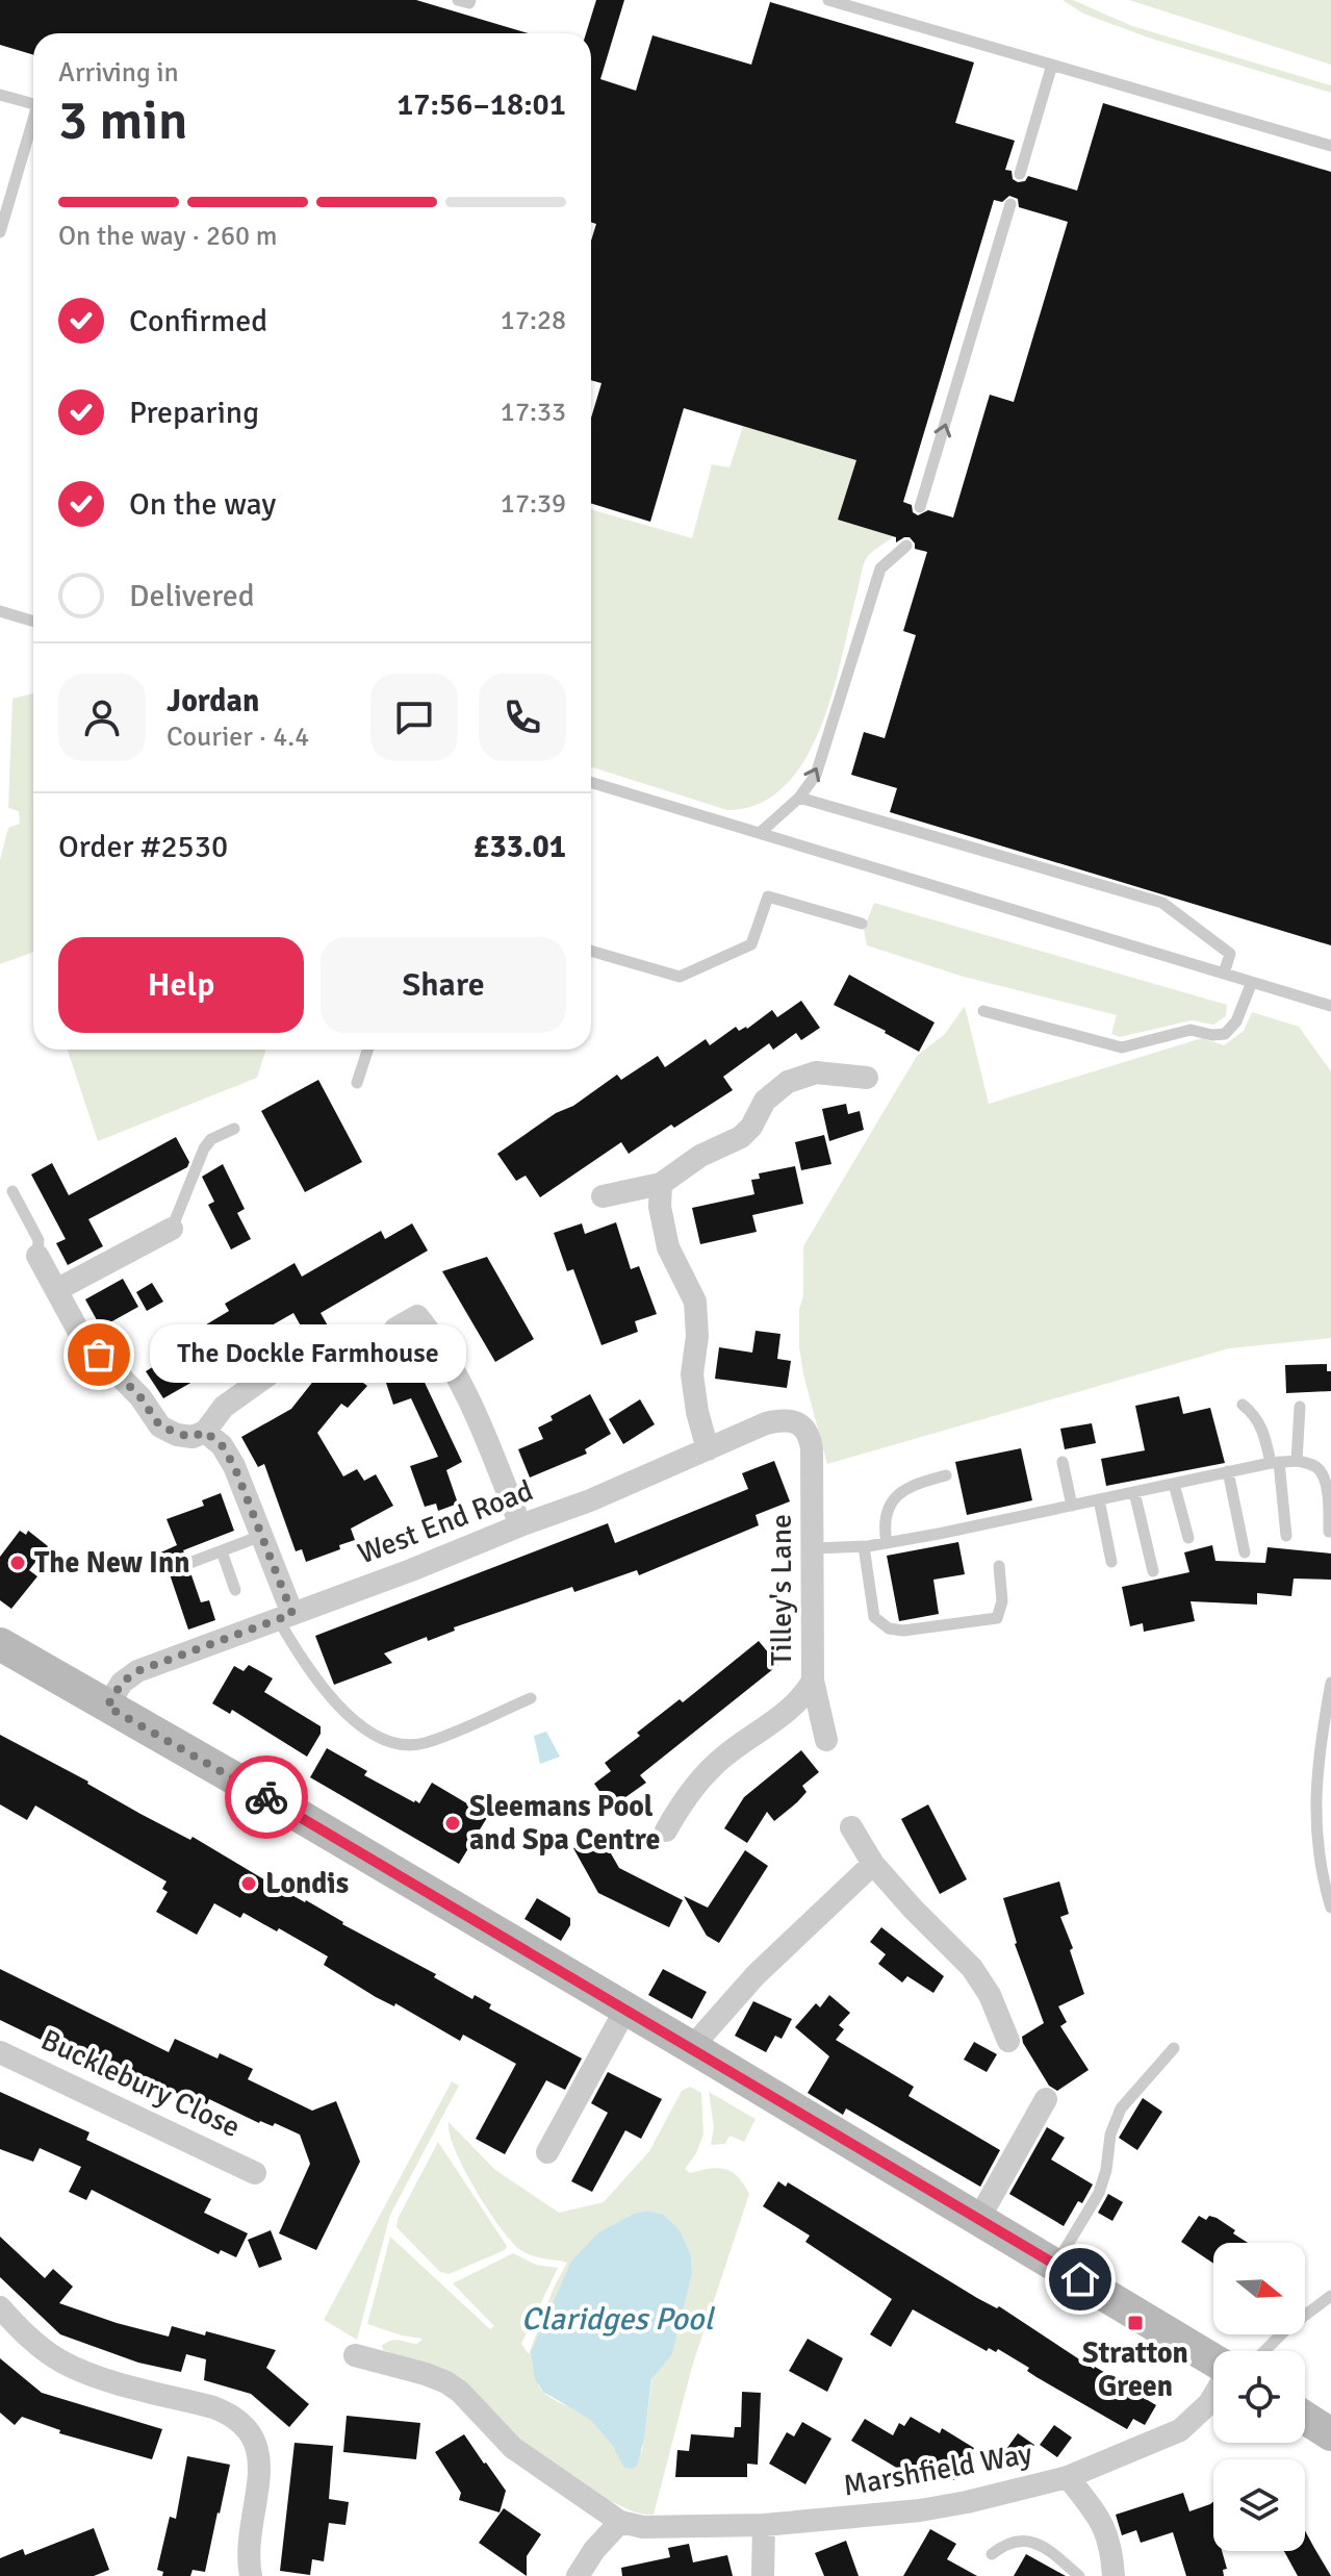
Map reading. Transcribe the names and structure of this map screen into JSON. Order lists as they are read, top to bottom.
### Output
{
  "streets": {
    "street": [
      "West End Road",
      "Tilley's Lane",
      "Bucklebury Close",
      "Marshfield Way"
    ]
  },
  "crossings": [
    ["West End Road", "Tilley's Lane"]
  ],
  "water": ["Claridges Pool"],
  "places": {
    "other": [
      "The Dockle Farmhouse",
      "The New Inn",
      "Sleemans Pool and Spa Centre",
      "Londis"
    ],
    "transit": ["Stratton Green"]
  },
  "north": "right",
  "page": {
    "heading": ["3 min", "Arriving in", "17:56–18:01"],
    "panel": [
      "Jordan",
      "Courier · 4.4",
      "Order #2530",
      "£33.01"
    ],
    "bar": "On the way · 260 m",
    "list": [
      ["Confirmed", "17:28"],
      ["Preparing", "17:33"],
      ["On the way", "17:39"],
      "Delivered"
    ],
    "buttons": ["Help", "Share"],
    "bubble": "The Dockle Farmhouse"
  }
}
